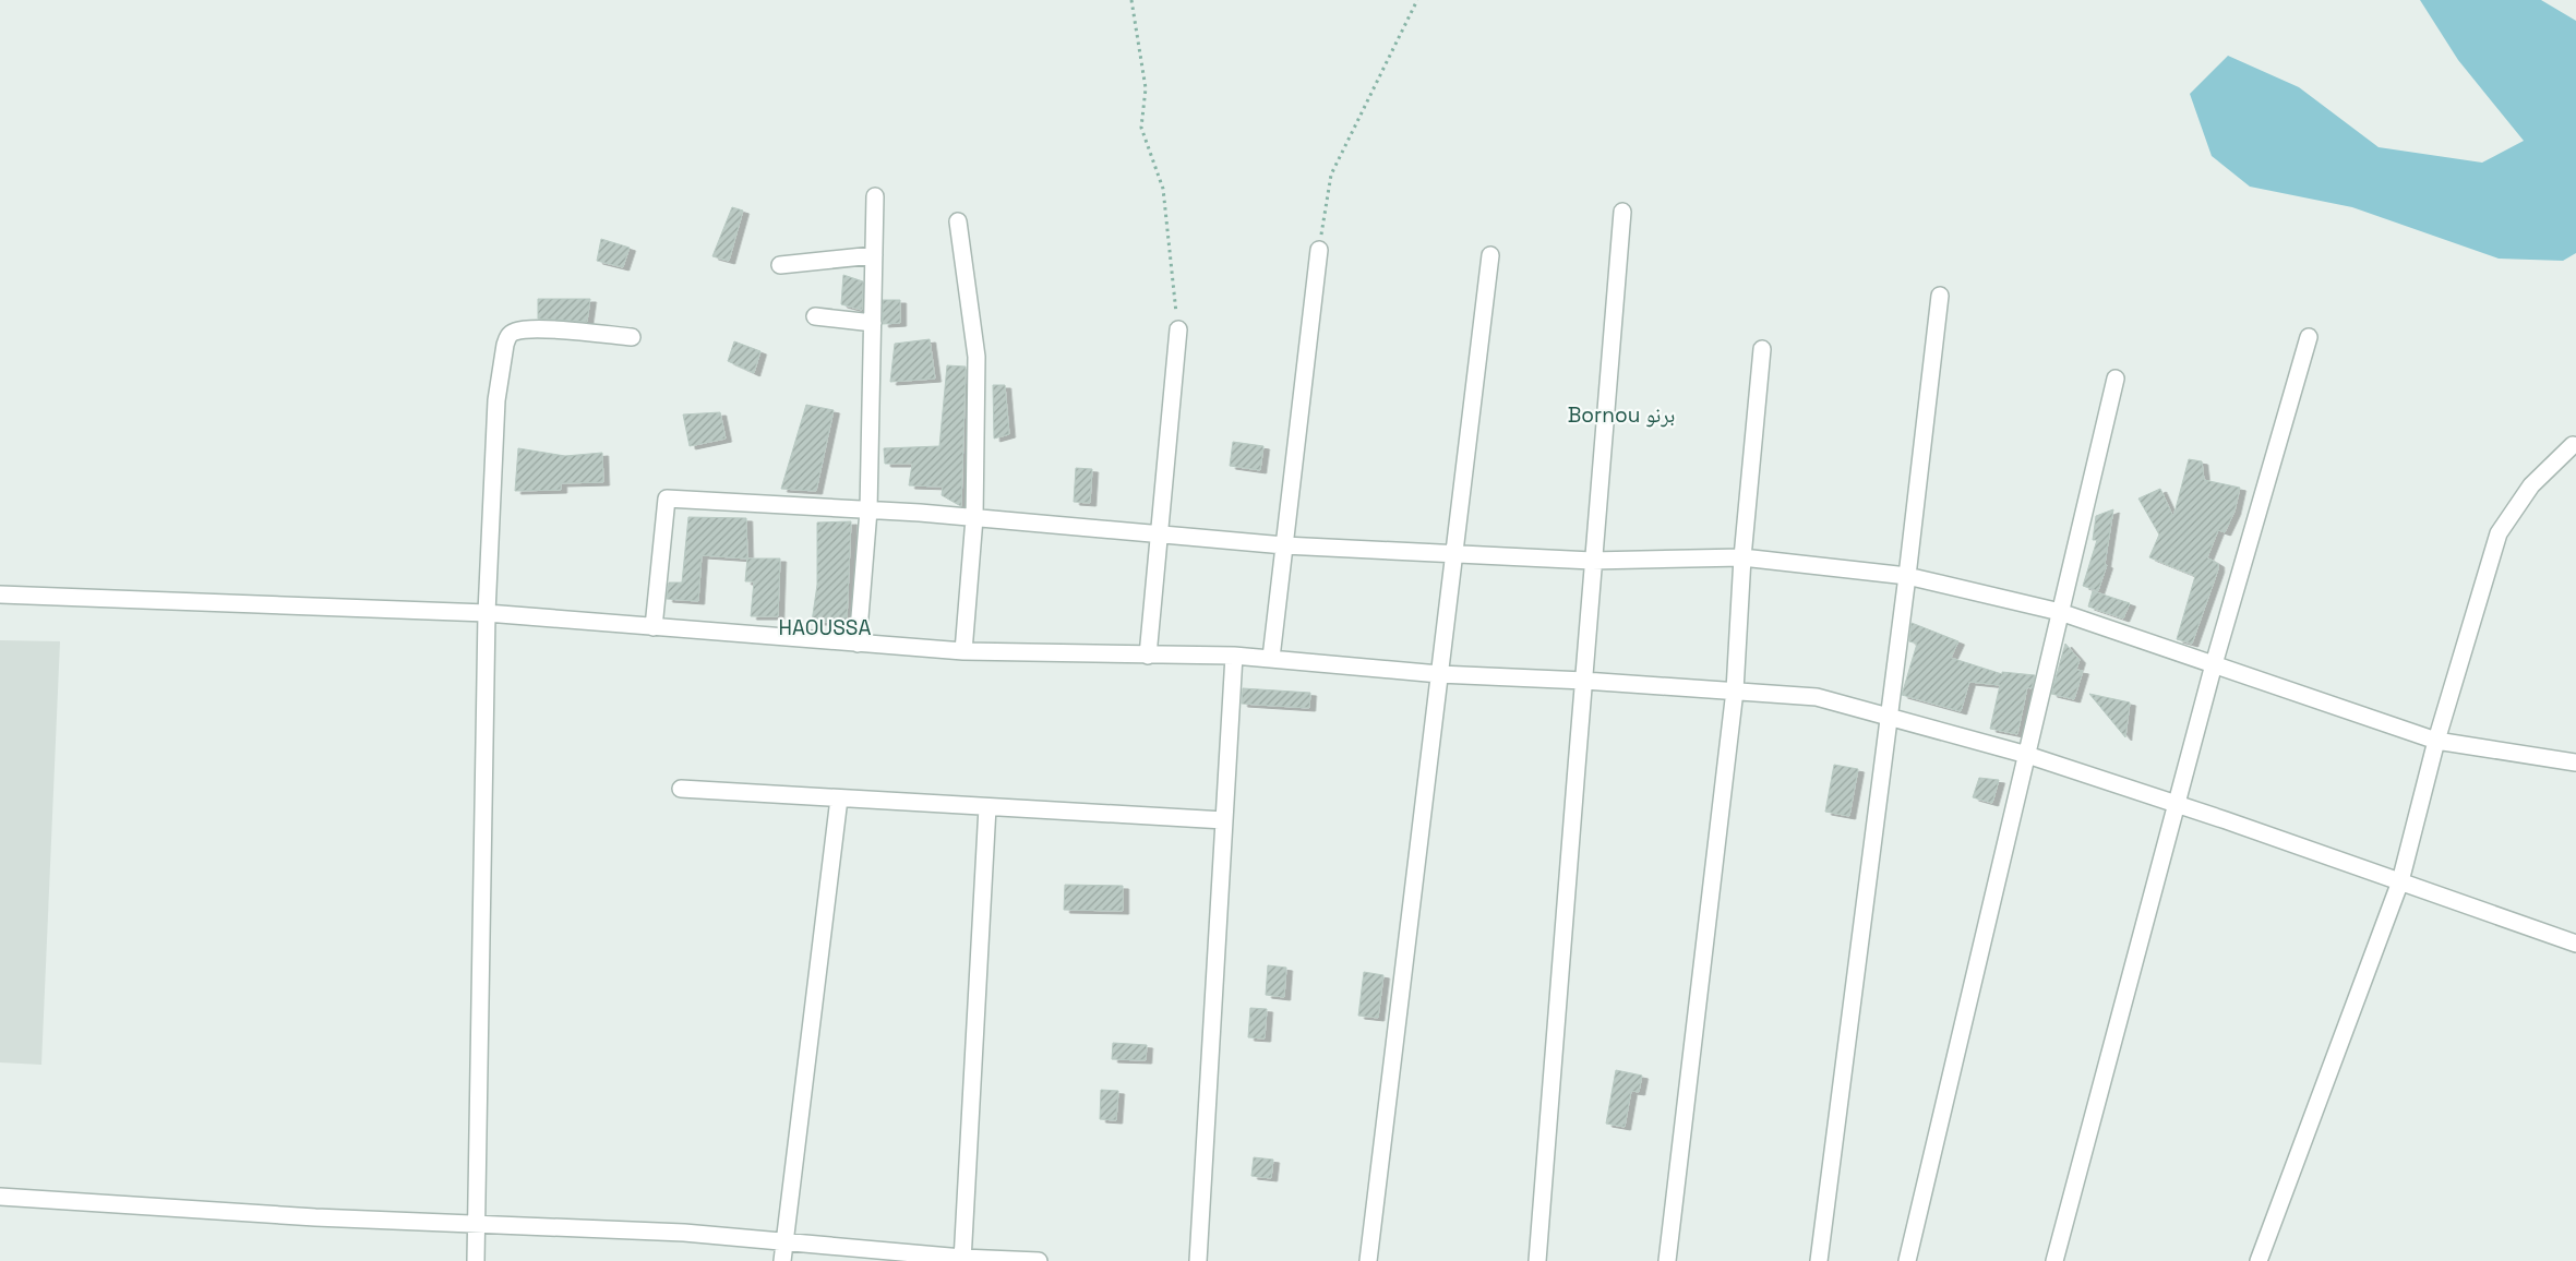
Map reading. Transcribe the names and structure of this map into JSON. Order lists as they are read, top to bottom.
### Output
{
  "districts": ["Bornou برنو", "HAOUSSA"]
}
